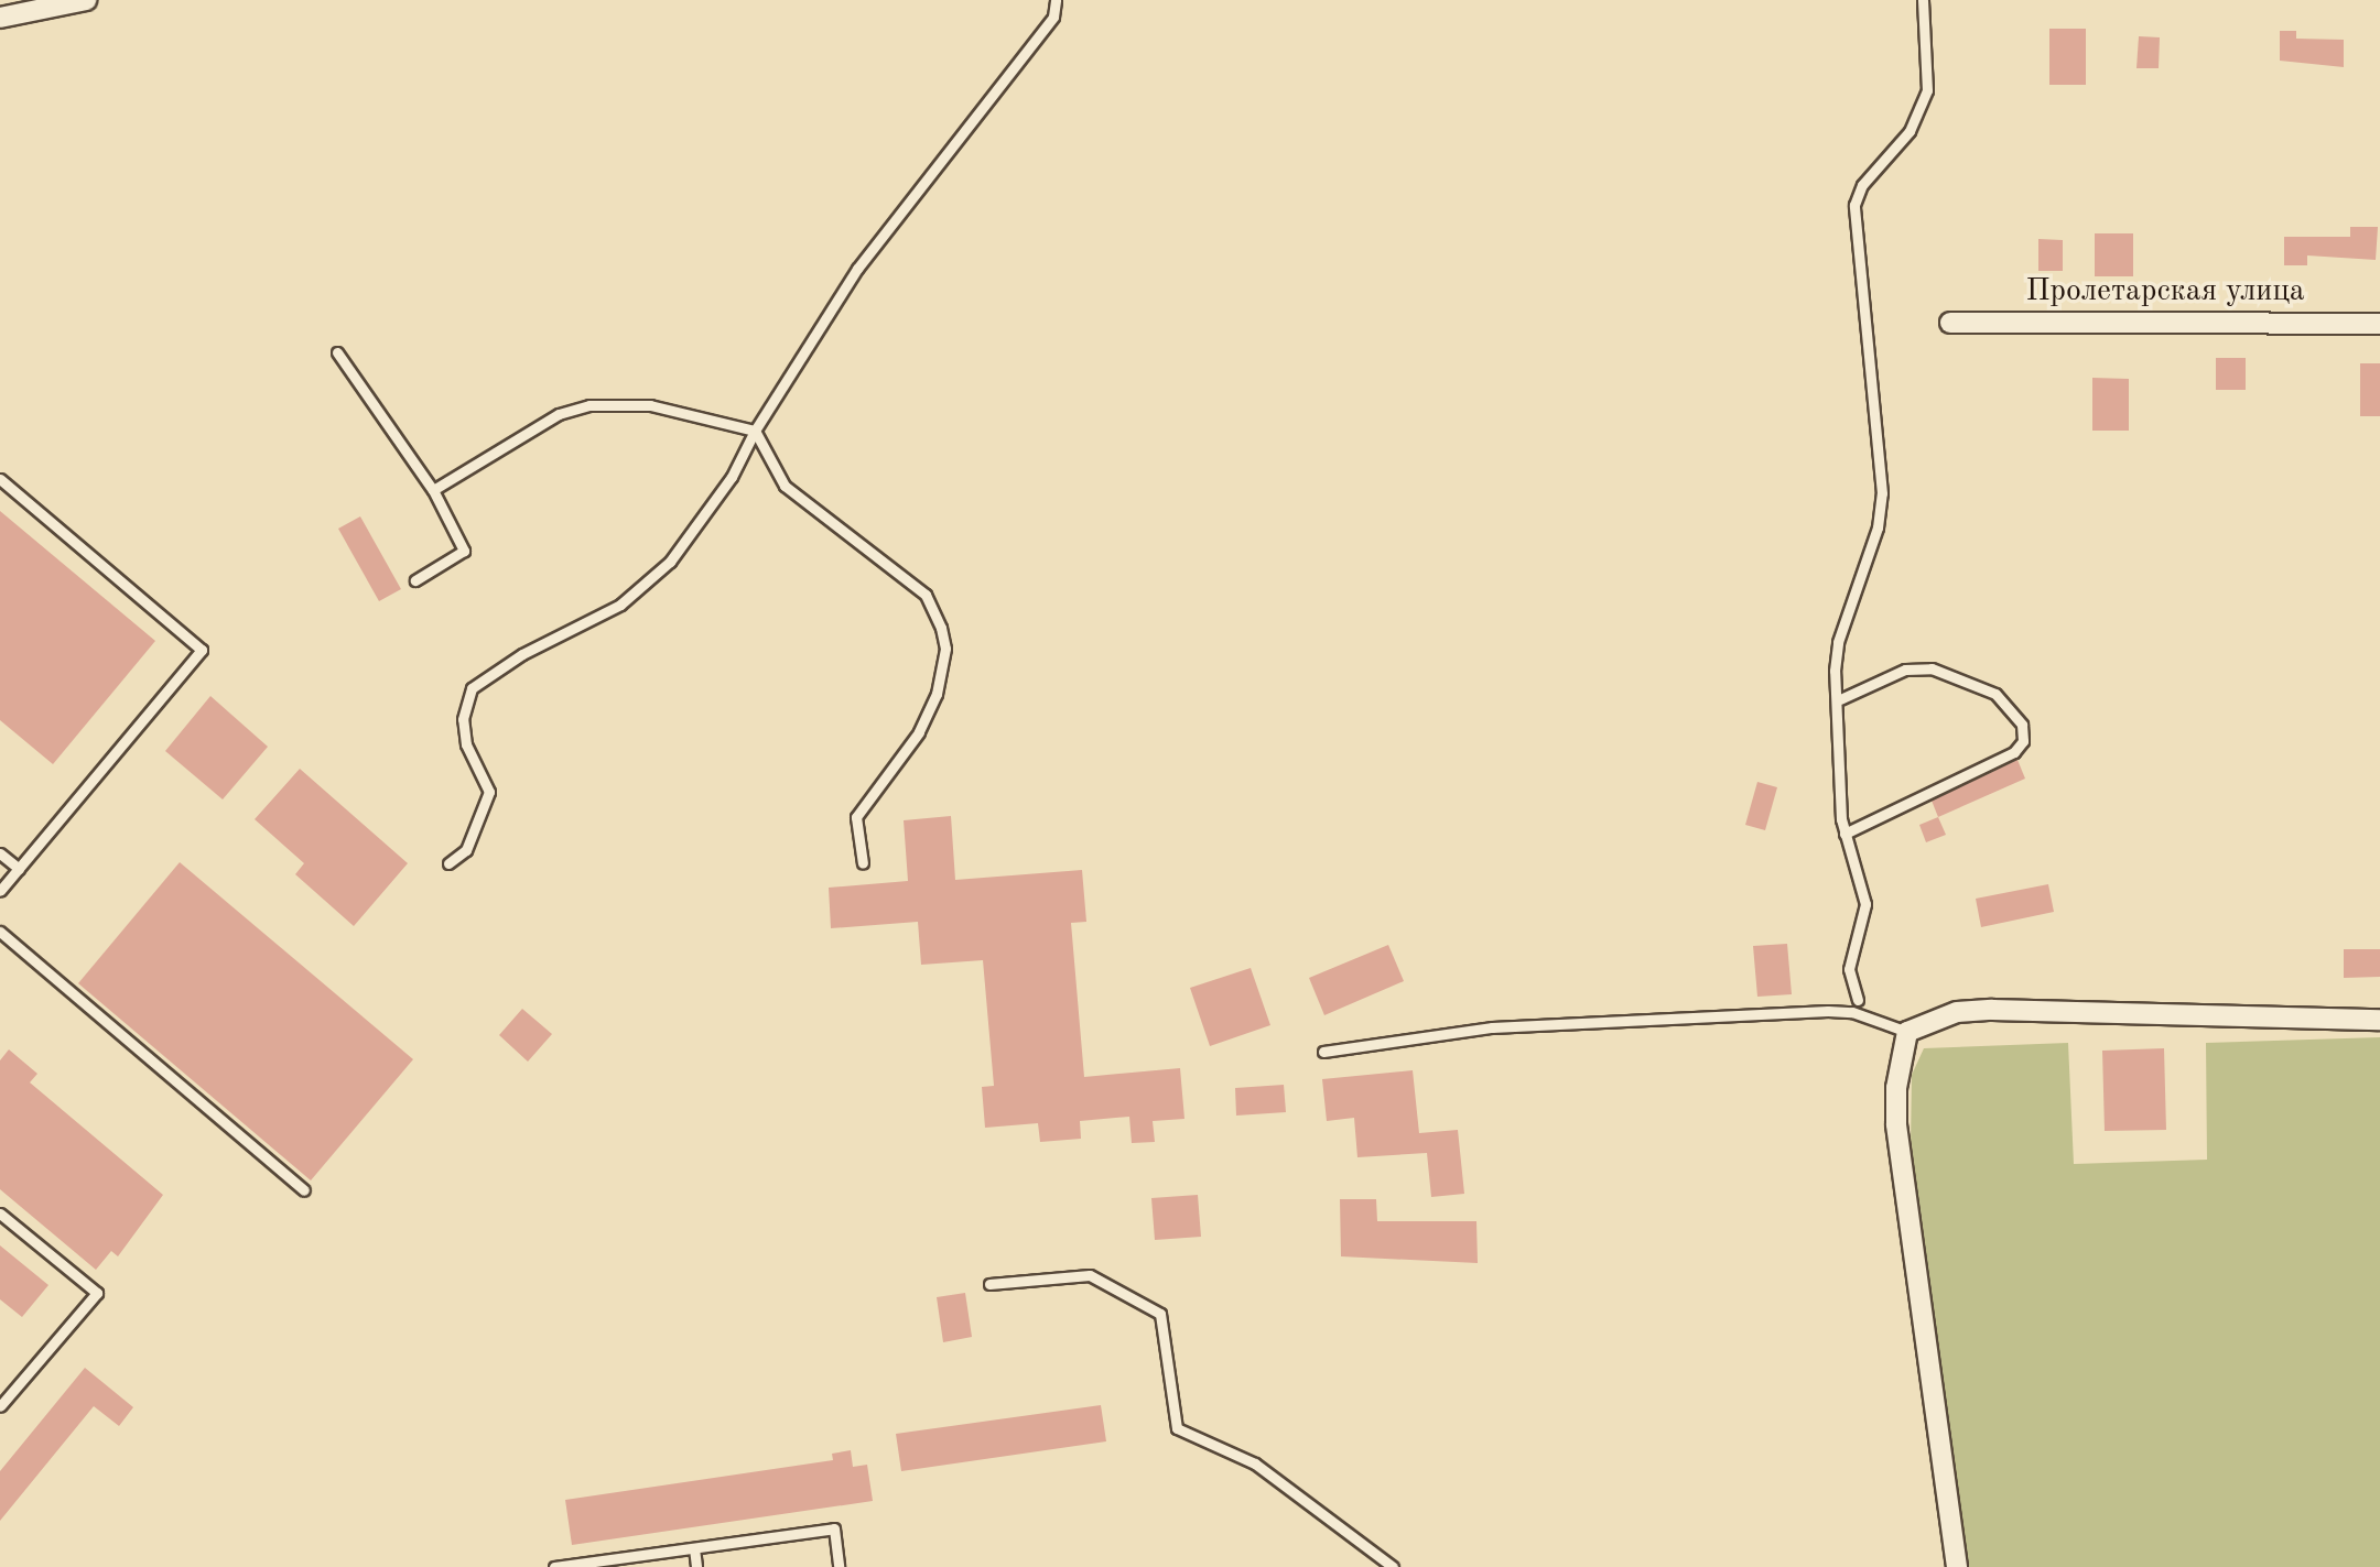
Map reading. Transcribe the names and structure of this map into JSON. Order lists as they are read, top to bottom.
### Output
{
  "streets": {
    "street": ["Пролетарская улица"]
  }
}
